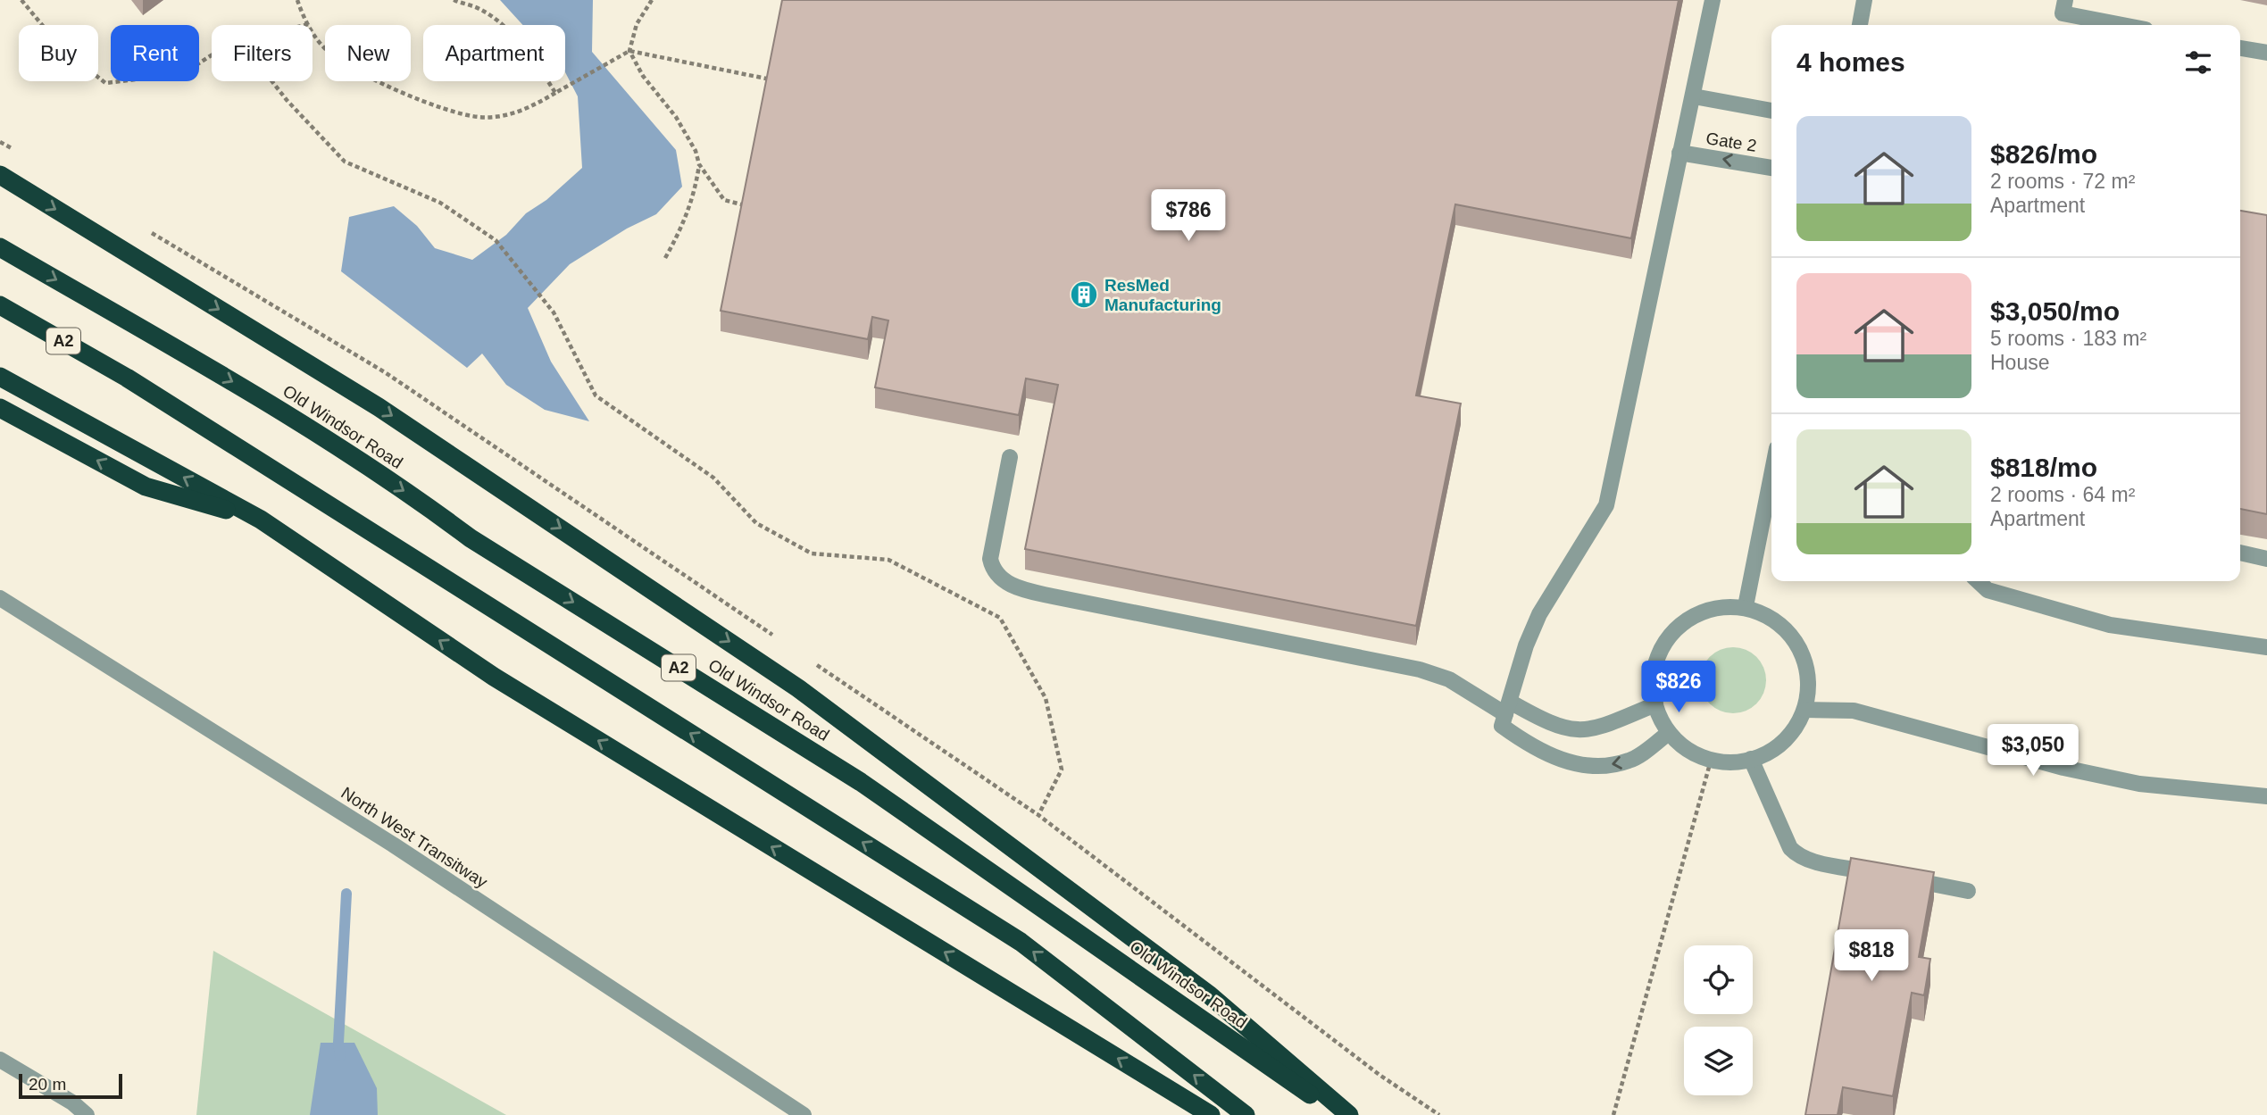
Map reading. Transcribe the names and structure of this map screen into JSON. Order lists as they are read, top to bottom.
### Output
{
  "streets": {
    "highway": ["A2", "Old Windsor Road"],
    "street": ["Gate 2", "North West Transitway"]
  },
  "places": {
    "building": ["ResMed Manufacturing"]
  },
  "scale_bar": "20 m",
  "page": {
    "chip": [
      "Buy",
      "Rent",
      "Filters",
      "New",
      "Apartment"
    ],
    "heading": "4 homes",
    "list": [
      {
        "name": "$826/mo",
        "note": "2 rooms · 72 m² · Apartment"
      },
      {
        "name": "$3,050/mo",
        "note": "5 rooms · 183 m² · House"
      },
      {
        "name": "$818/mo",
        "note": "2 rooms · 64 m² · Apartment"
      }
    ],
    "price": [
      "$786",
      "$826",
      "$3,050",
      "$818"
    ],
    "scale": "20 m"
  }
}
